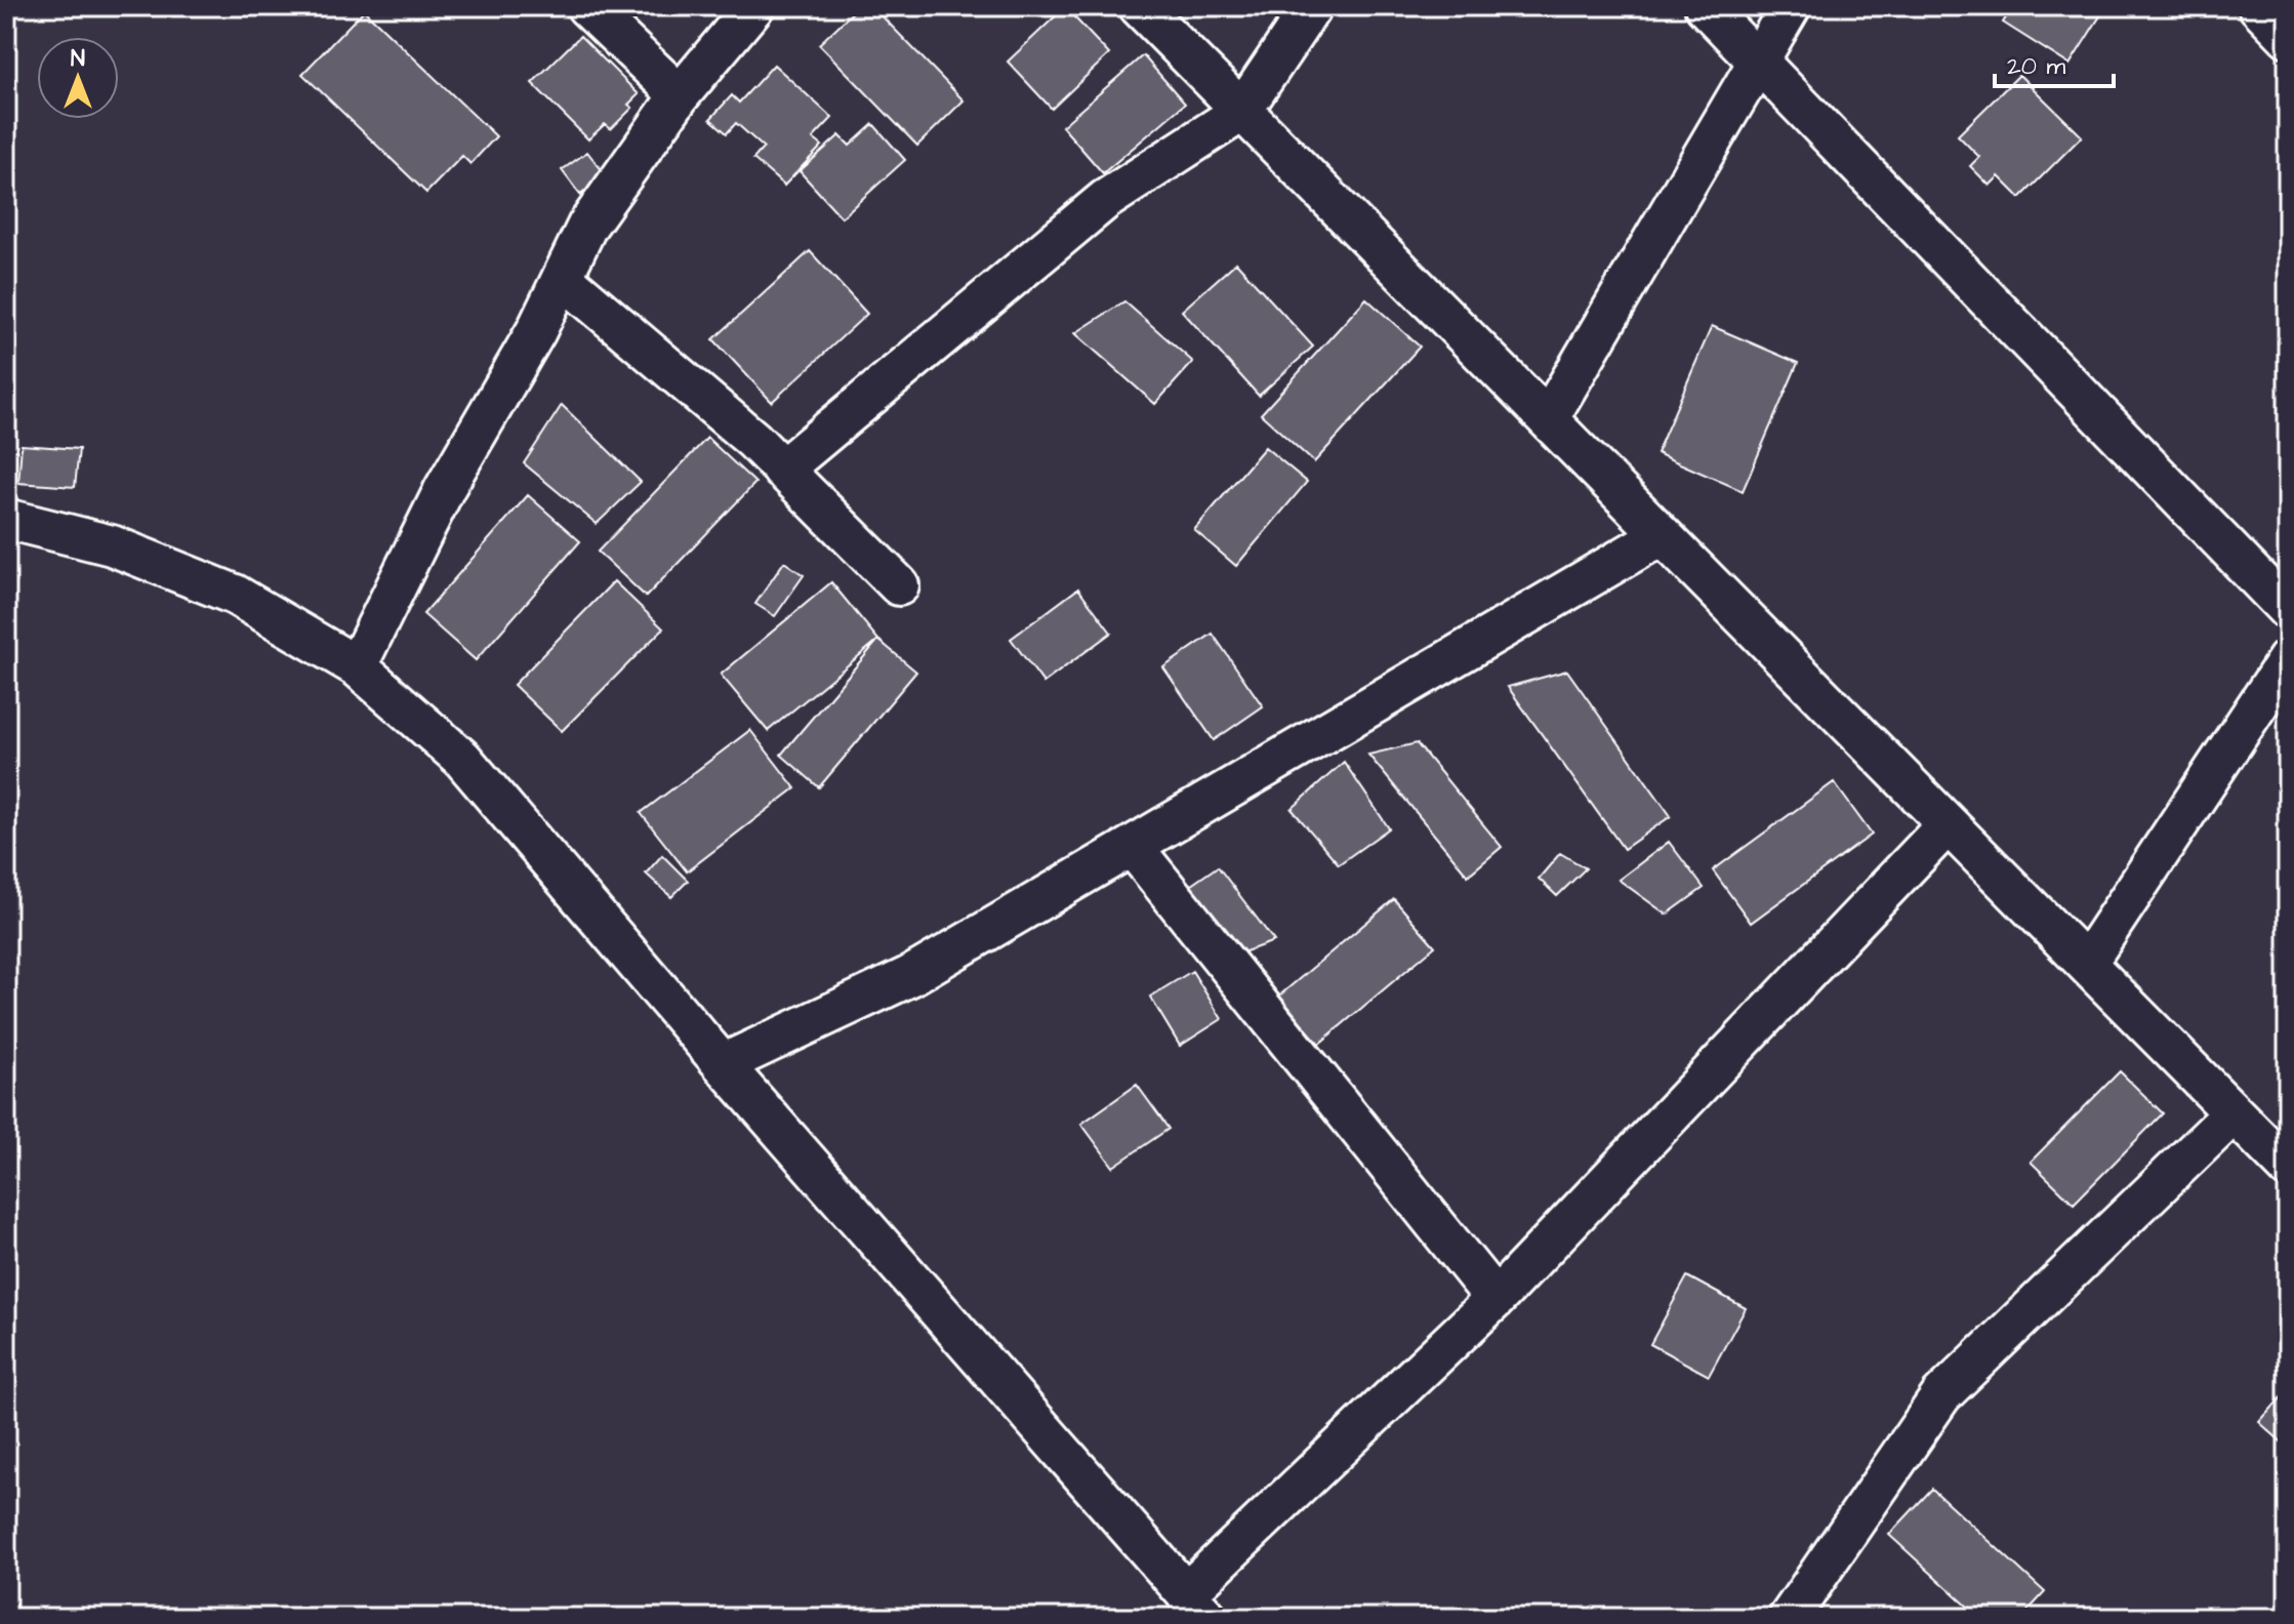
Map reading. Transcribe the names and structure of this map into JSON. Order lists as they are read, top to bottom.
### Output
{
  "scale_bar": "20 m",
  "north": "top"
}
